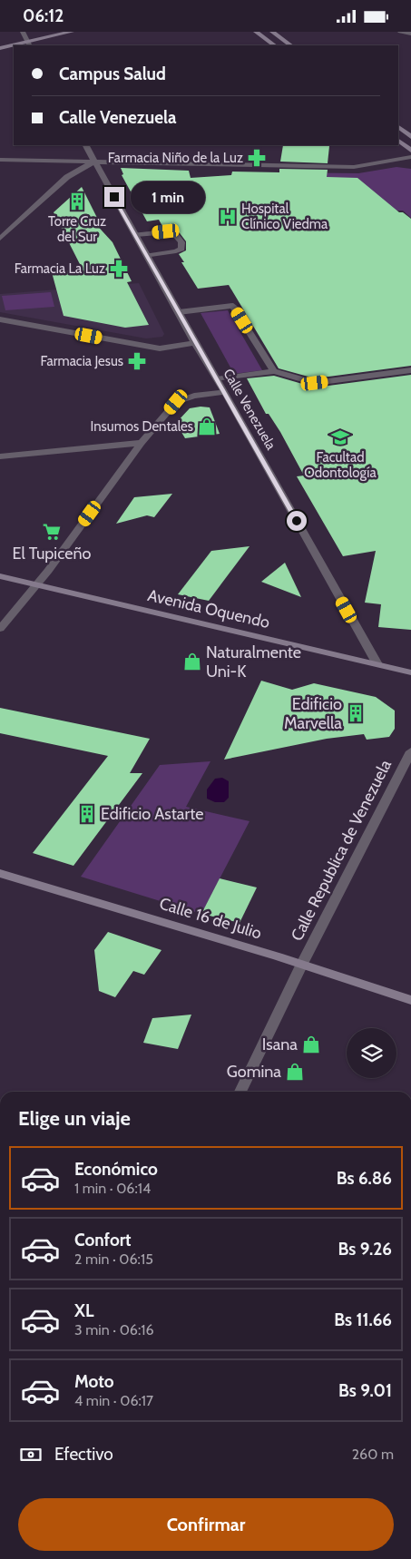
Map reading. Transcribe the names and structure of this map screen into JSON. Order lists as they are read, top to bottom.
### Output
{
  "streets": {
    "main road": ["Avenida Oquendo", "Calle 16 de Julio"],
    "street": ["Calle Venezuela", "Calle Republica de Venezuela"]
  },
  "crossings": [
    ["Calle Venezuela", "Avenida Oquendo"],
    ["Calle Republica de Venezuela", "Calle 16 de Julio"]
  ],
  "places": {
    "pharmacy": ["Farmacia Niño de la Luz", "Farmacia La Luz", "Farmacia Jesus"],
    "building": ["Torre Cruz del Sur", "Edificio Marvella", "Edificio Astarte"],
    "hospital": ["Hospital Clínico Viedma"],
    "shop": [
      "Insumos Dentales",
      "Naturalmente Uni-K",
      "Isana",
      "Gomina"
    ],
    "school or university": ["Facultad Odontología"],
    "supermarket": ["El Tupiceño"]
  },
  "page": {
    "status": "06:12",
    "banner": ["Campus Salud", "Calle Venezuela"],
    "bubble": "1 min",
    "heading": "Elige un viaje",
    "list": [
      {
        "name": "Económico",
        "note": "1 min · 06:14",
        "value": "Bs 6.86"
      },
      {
        "name": "Confort",
        "note": "2 min · 06:15",
        "value": "Bs 9.26"
      },
      {
        "name": "XL",
        "note": "3 min · 06:16",
        "value": "Bs 11.66"
      },
      {
        "name": "Moto",
        "note": "4 min · 06:17",
        "value": "Bs 9.01"
      }
    ],
    "pay": ["Efectivo", "260 m"],
    "buttons": "Confirmar"
  }
}
